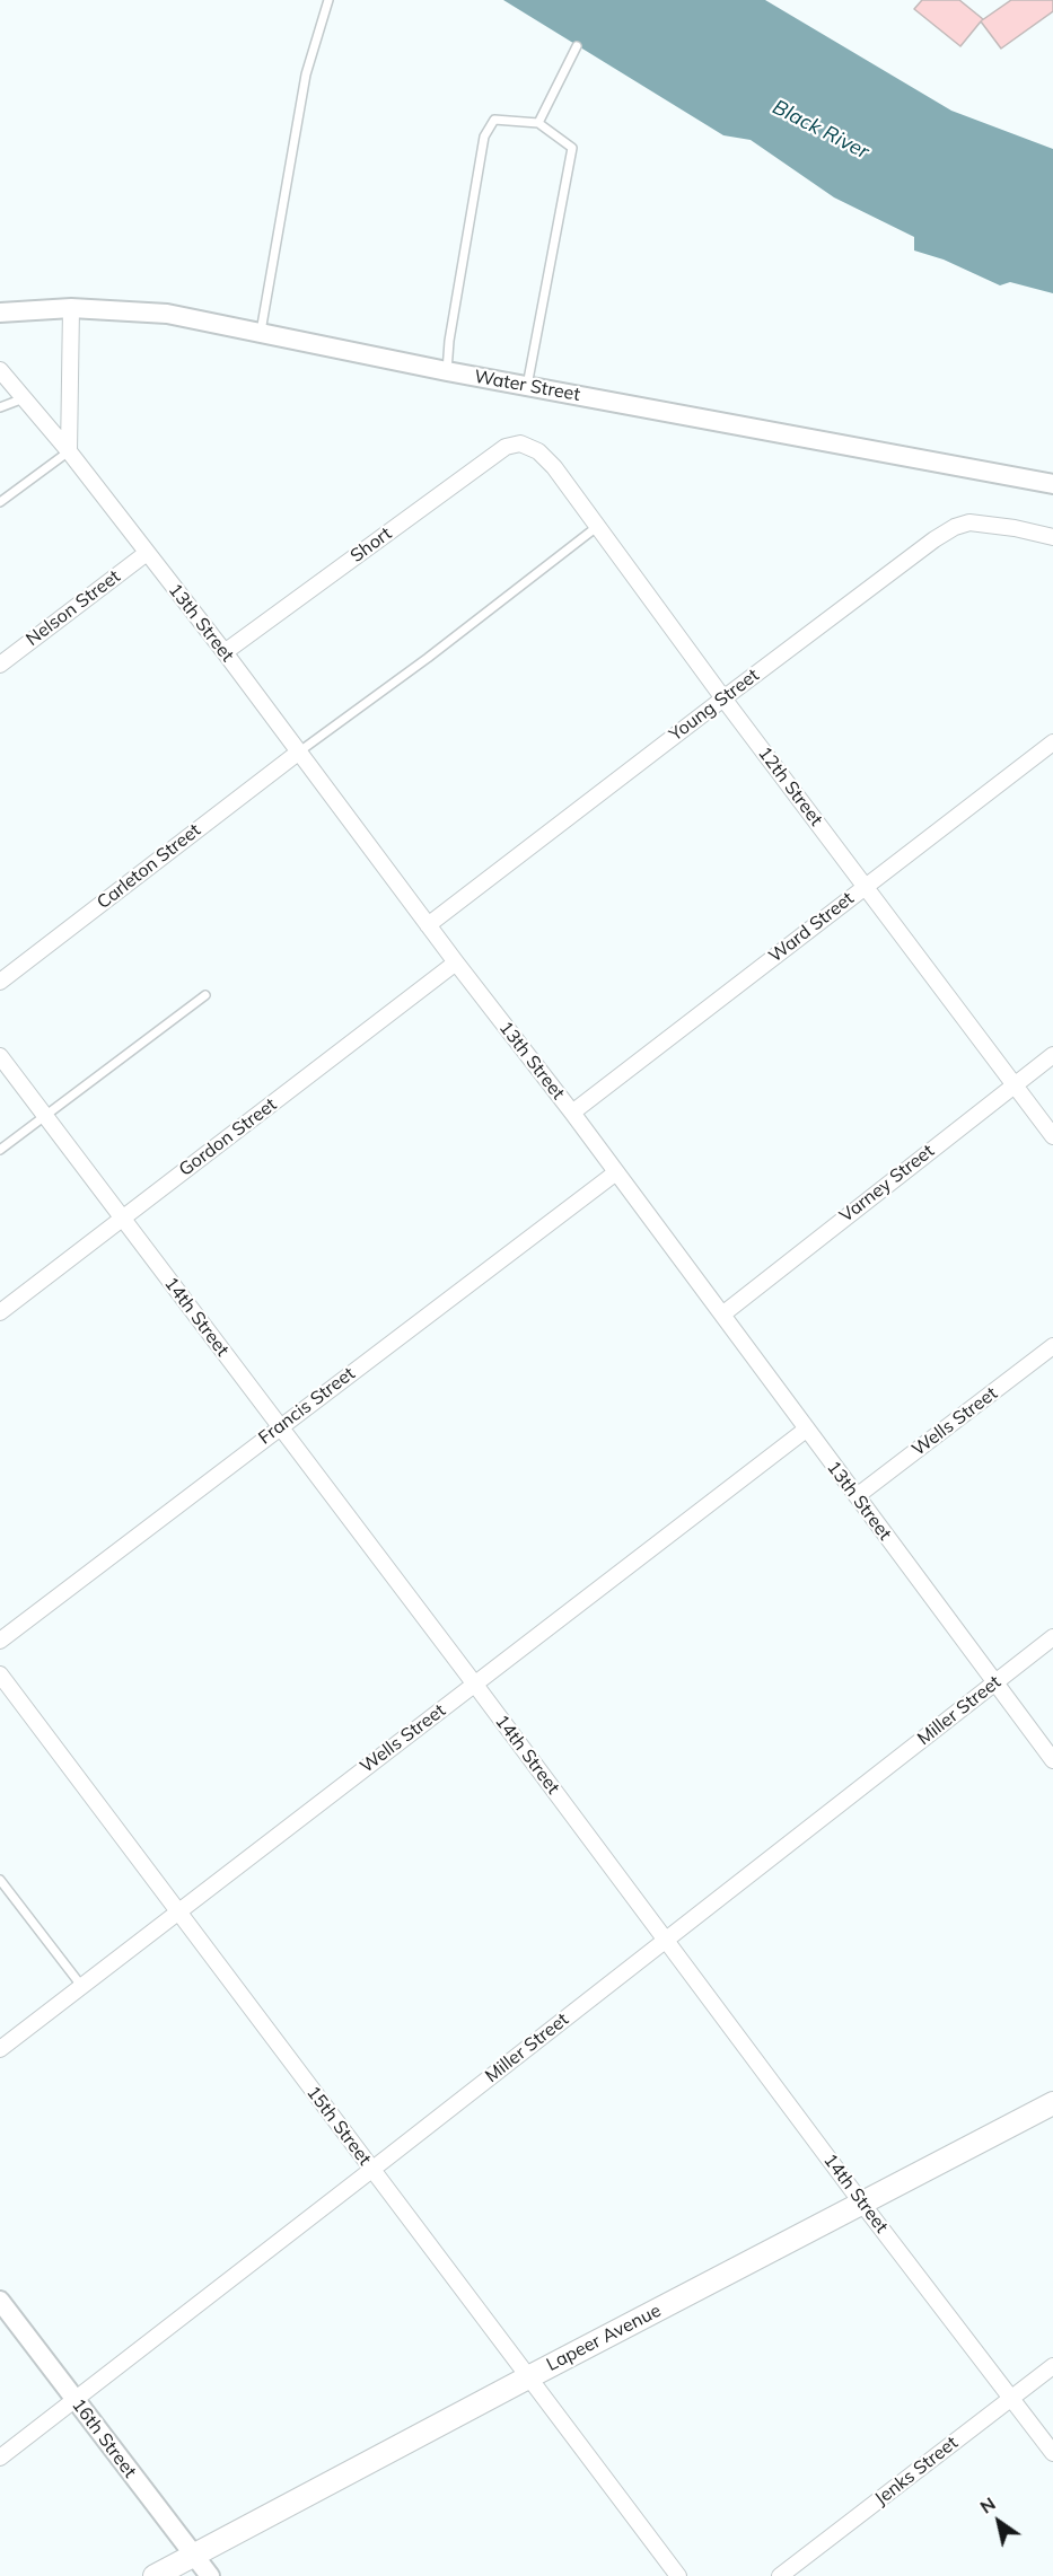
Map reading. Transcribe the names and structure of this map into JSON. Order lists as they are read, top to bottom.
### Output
{
  "streets": {
    "main road": ["Lapeer Avenue"],
    "street": [
      "Water Street",
      "Short",
      "Nelson Street",
      "13th Street",
      "Young Street",
      "12th Street",
      "Carleton Street",
      "Ward Street",
      "Gordon Street",
      "Varney Street",
      "14th Street",
      "Francis Street",
      "Wells Street",
      "Miller Street",
      "15th Street",
      "16th Street",
      "Jenks Street"
    ]
  },
  "crossings": [
    ["Short", "13th Street"],
    ["Short", "12th Street"],
    ["Nelson Street", "13th Street"],
    ["13th Street", "Young Street"],
    ["13th Street", "Carleton Street"],
    ["13th Street", "Ward Street"],
    ["13th Street", "Gordon Street"],
    ["13th Street", "Varney Street"],
    ["13th Street", "Francis Street"],
    ["13th Street", "Wells Street"],
    ["13th Street", "Miller Street"],
    ["Young Street", "12th Street"],
    ["12th Street", "Ward Street"],
    ["12th Street", "Varney Street"],
    ["Gordon Street", "14th Street"],
    ["14th Street", "Francis Street"],
    ["14th Street", "Wells Street"],
    ["14th Street", "Miller Street"],
    ["14th Street", "Lapeer Avenue"],
    ["14th Street", "Jenks Street"],
    ["Wells Street", "15th Street"],
    ["Miller Street", "15th Street"],
    ["Miller Street", "16th Street"],
    ["15th Street", "Lapeer Avenue"],
    ["Lapeer Avenue", "16th Street"]
  ],
  "water": ["Black River"],
  "north": "top left"
}
